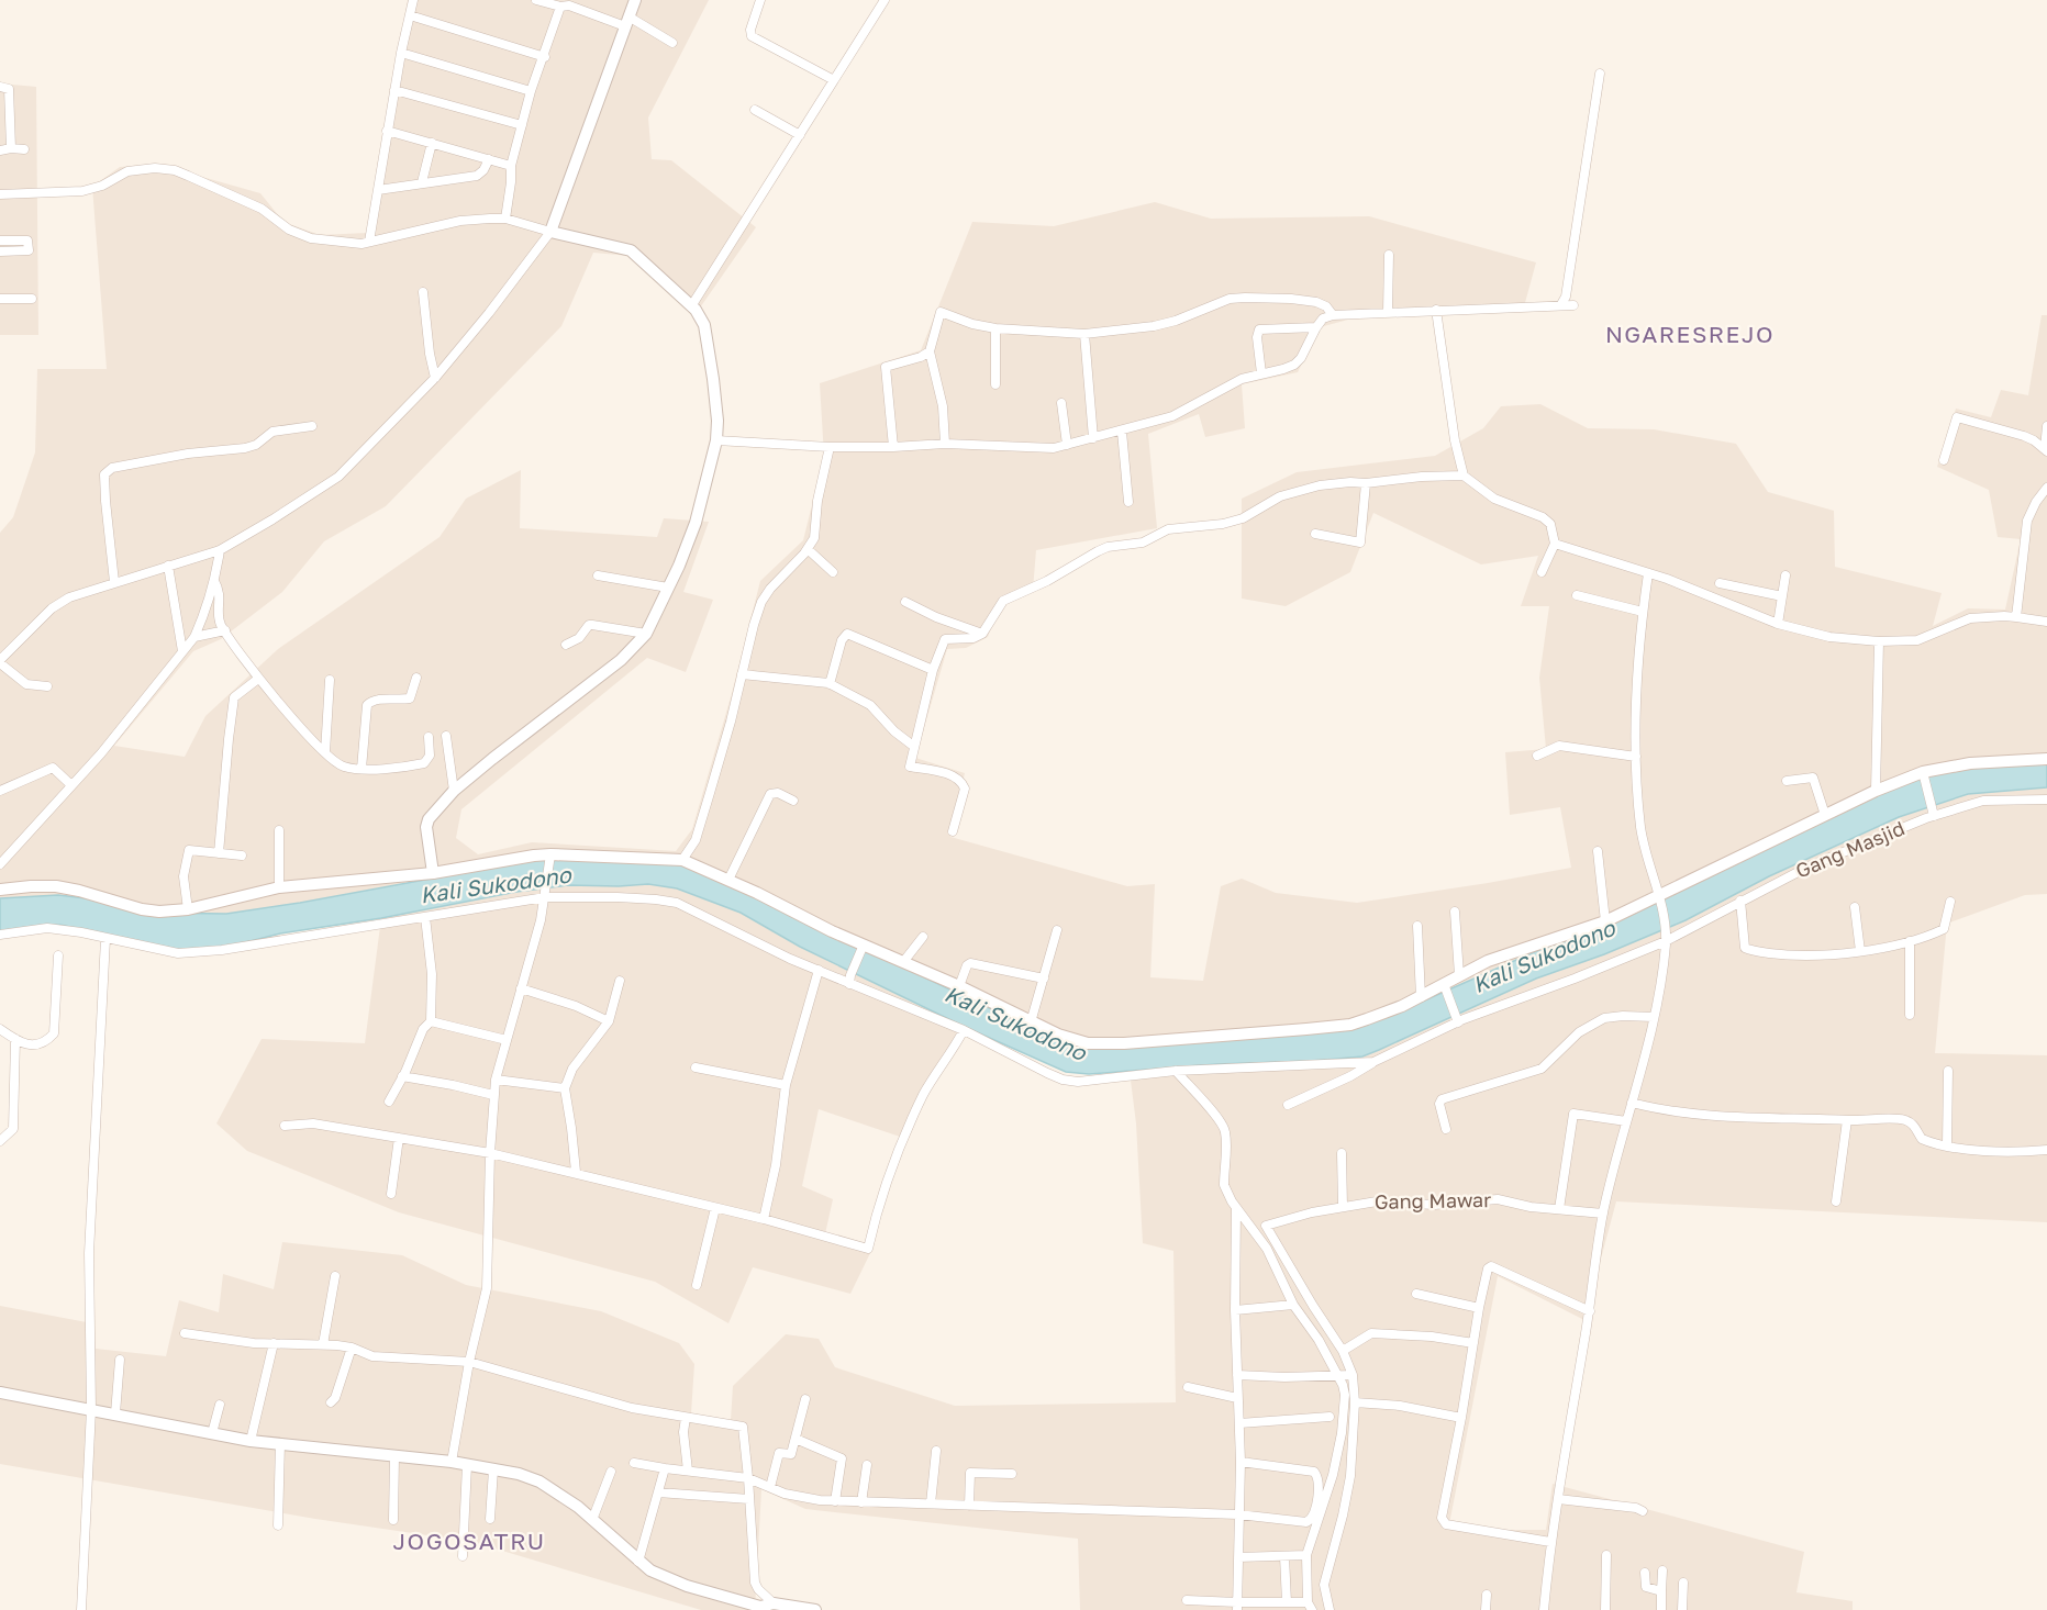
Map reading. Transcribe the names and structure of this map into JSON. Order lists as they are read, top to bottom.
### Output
{
  "streets": {
    "street": ["Gang Masjid", "Gang Mawar"]
  },
  "districts": ["NGARESREJO", "JOGOSATRU"],
  "water": ["Kali Sukodono"]
}
